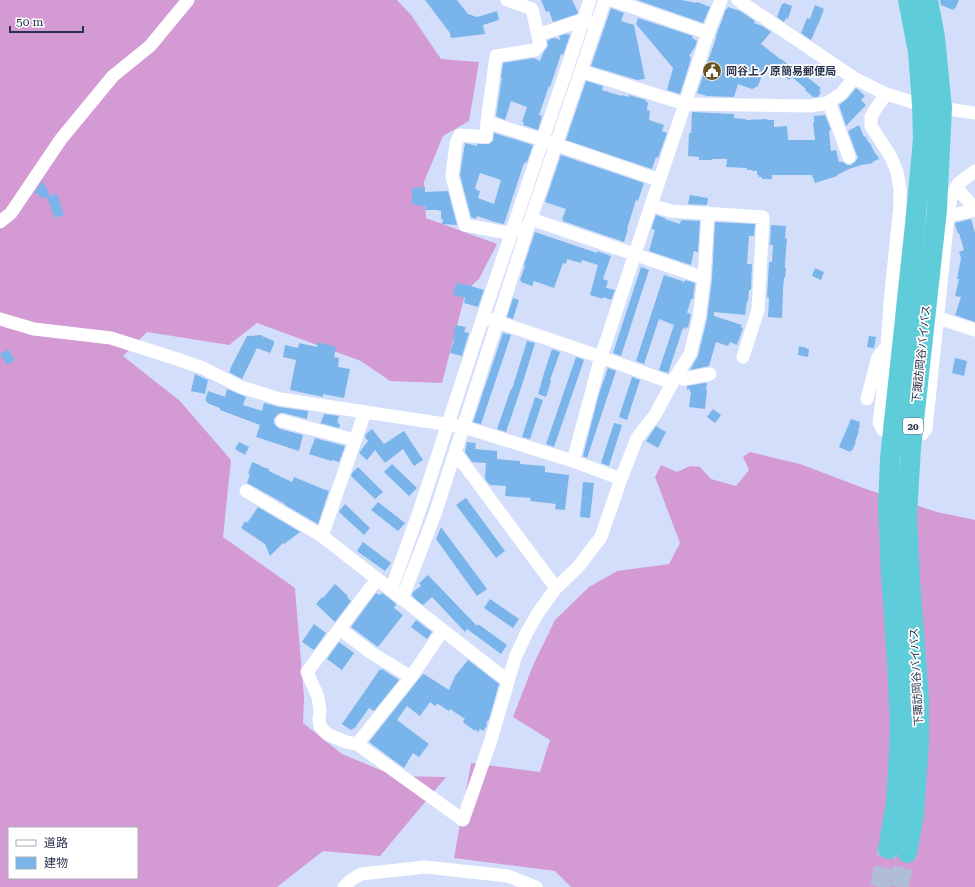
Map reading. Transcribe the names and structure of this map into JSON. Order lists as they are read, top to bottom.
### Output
{
  "streets": {
    "highway": ["下諏訪岡谷バイパス", "20"]
  },
  "places": {
    "public building": ["岡谷上ノ原簡易郵便局"]
  },
  "legend": ["道路", "建物"],
  "scale_bar": "50 m"
}
